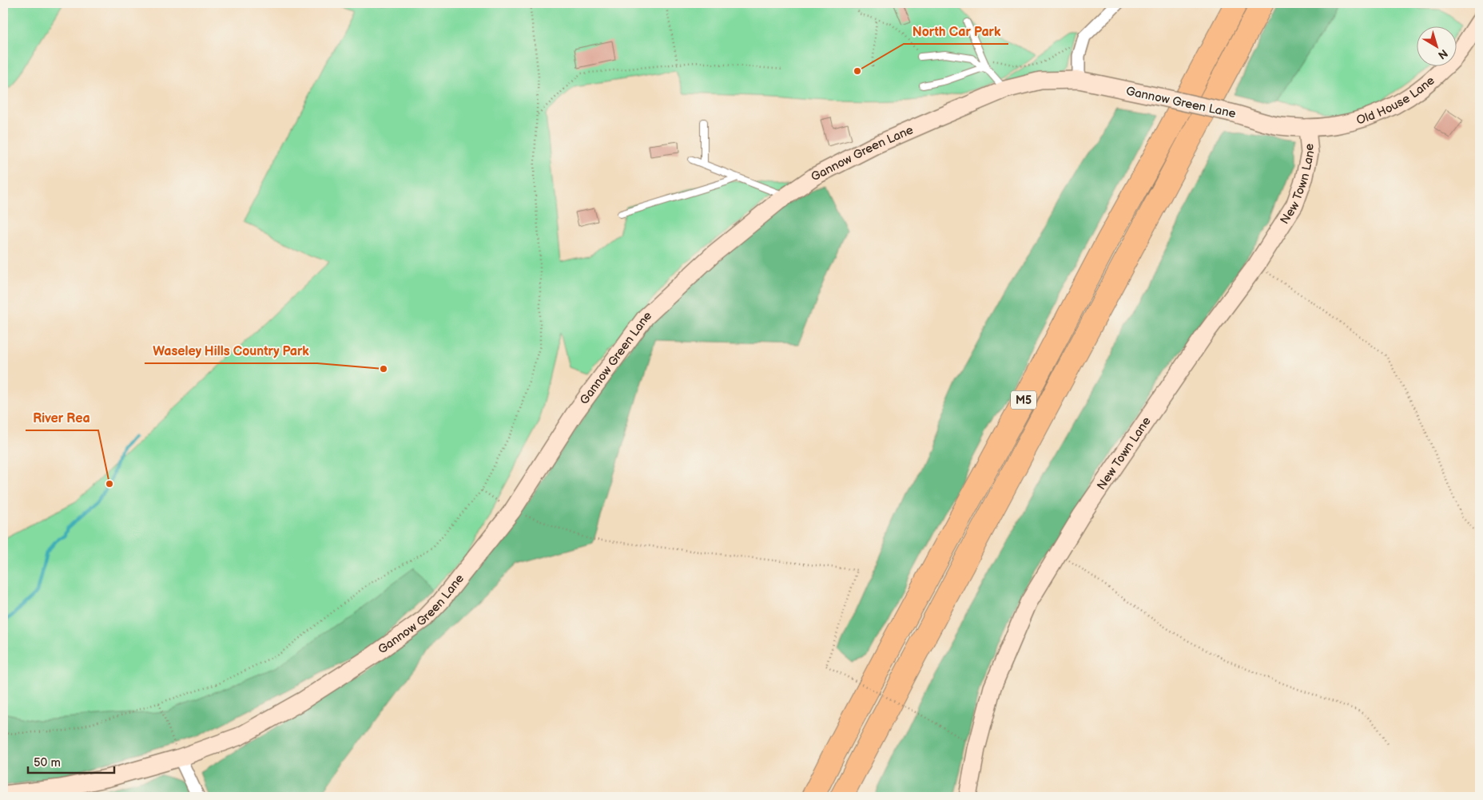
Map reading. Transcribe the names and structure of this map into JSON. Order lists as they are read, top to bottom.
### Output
{
  "streets": {
    "highway": ["M5"],
    "street": ["Old House Lane", "Gannow Green Lane", "New Town Lane"]
  },
  "crossings": [
    ["Old House Lane", "Gannow Green Lane"],
    ["Old House Lane", "New Town Lane"],
    ["Gannow Green Lane", "New Town Lane"]
  ],
  "places": ["North Car Park", "Waseley Hills Country Park", "River Rea"],
  "scale_bar": "50 m",
  "north": "bottom right"
}
